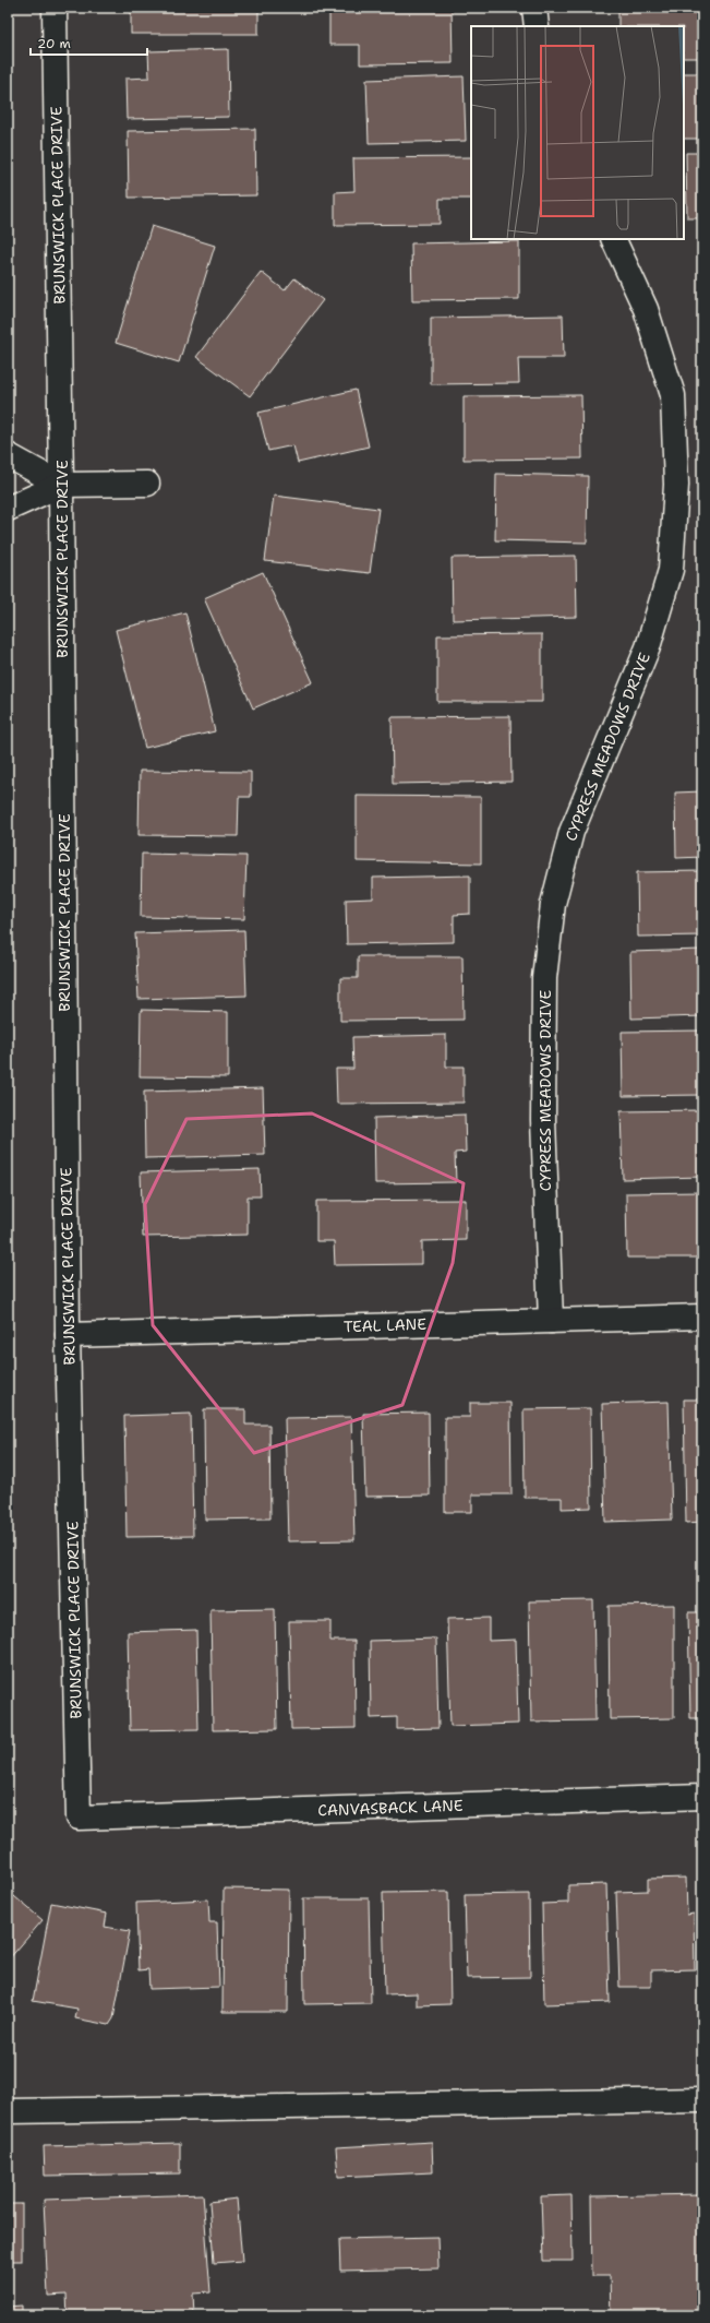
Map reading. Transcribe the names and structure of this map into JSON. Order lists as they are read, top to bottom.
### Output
{
  "streets": {
    "street": [
      "BRUNSWICK PLACE DRIVE",
      "CYPRESS MEADOWS DRIVE",
      "TEAL LANE",
      "CANVASBACK LANE"
    ]
  },
  "crossings": [
    ["BRUNSWICK PLACE DRIVE", "TEAL LANE"],
    ["BRUNSWICK PLACE DRIVE", "CANVASBACK LANE"],
    ["CYPRESS MEADOWS DRIVE", "TEAL LANE"]
  ],
  "scale_bar": "20 m"
}
